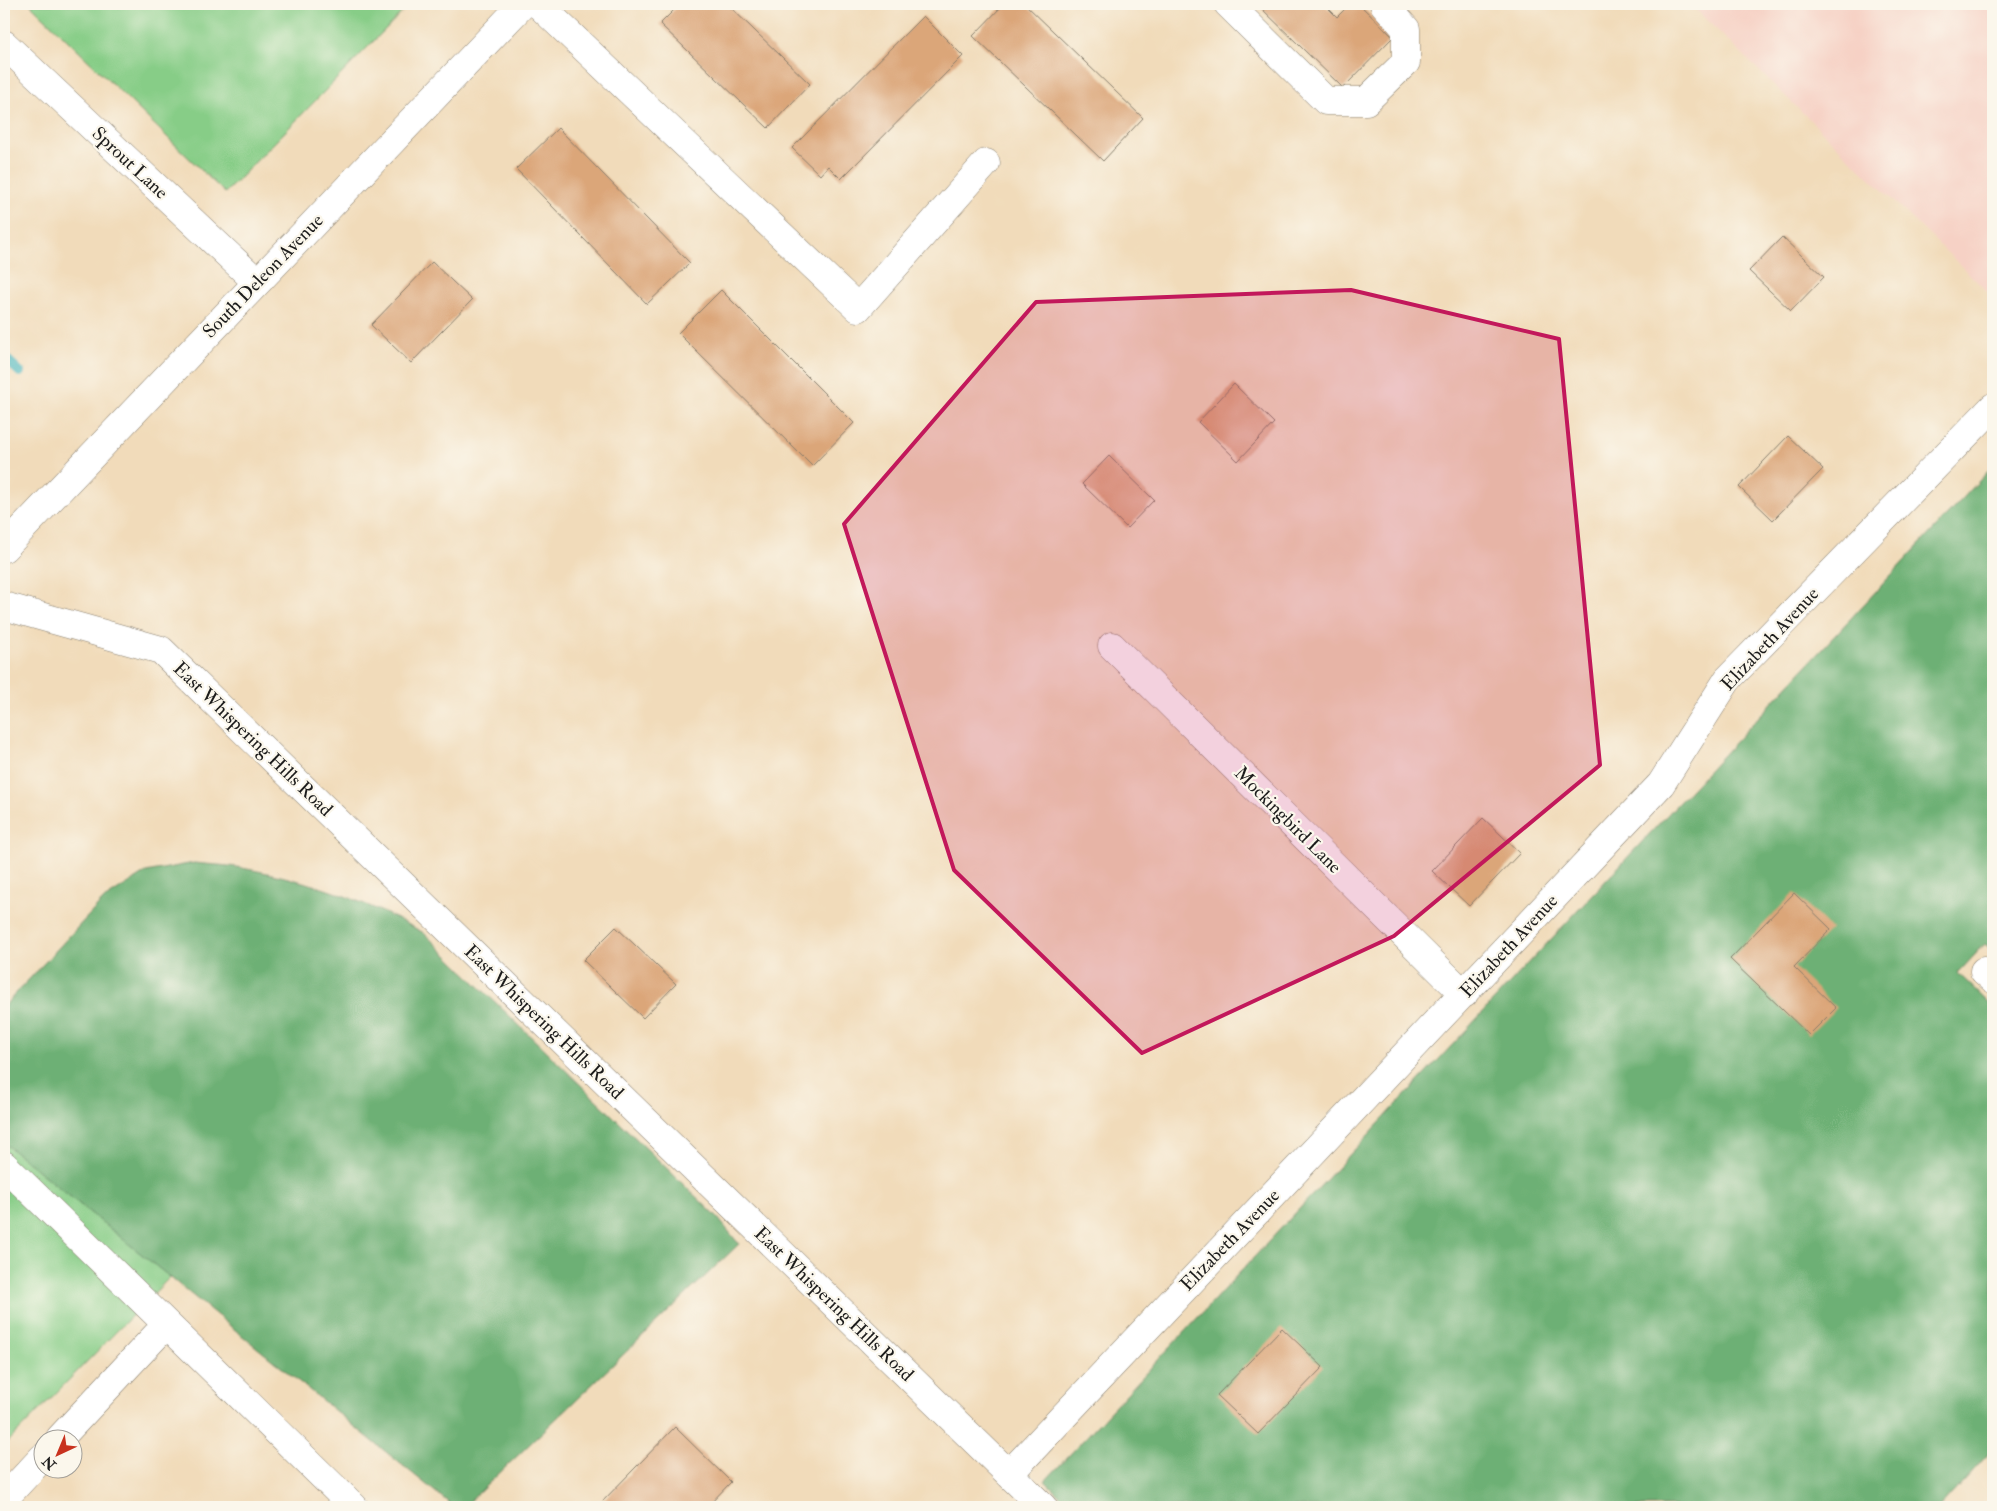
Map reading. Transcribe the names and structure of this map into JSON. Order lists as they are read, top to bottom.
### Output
{
  "streets": {
    "street": [
      "Sprout Lane",
      "South Deleon Avenue",
      "Elizabeth Avenue",
      "East Whispering Hills Road",
      "Mockingbird Lane"
    ]
  },
  "crossings": [
    ["Sprout Lane", "South Deleon Avenue"],
    ["Elizabeth Avenue", "East Whispering Hills Road"],
    ["Elizabeth Avenue", "Mockingbird Lane"]
  ],
  "north": "bottom left"
}
